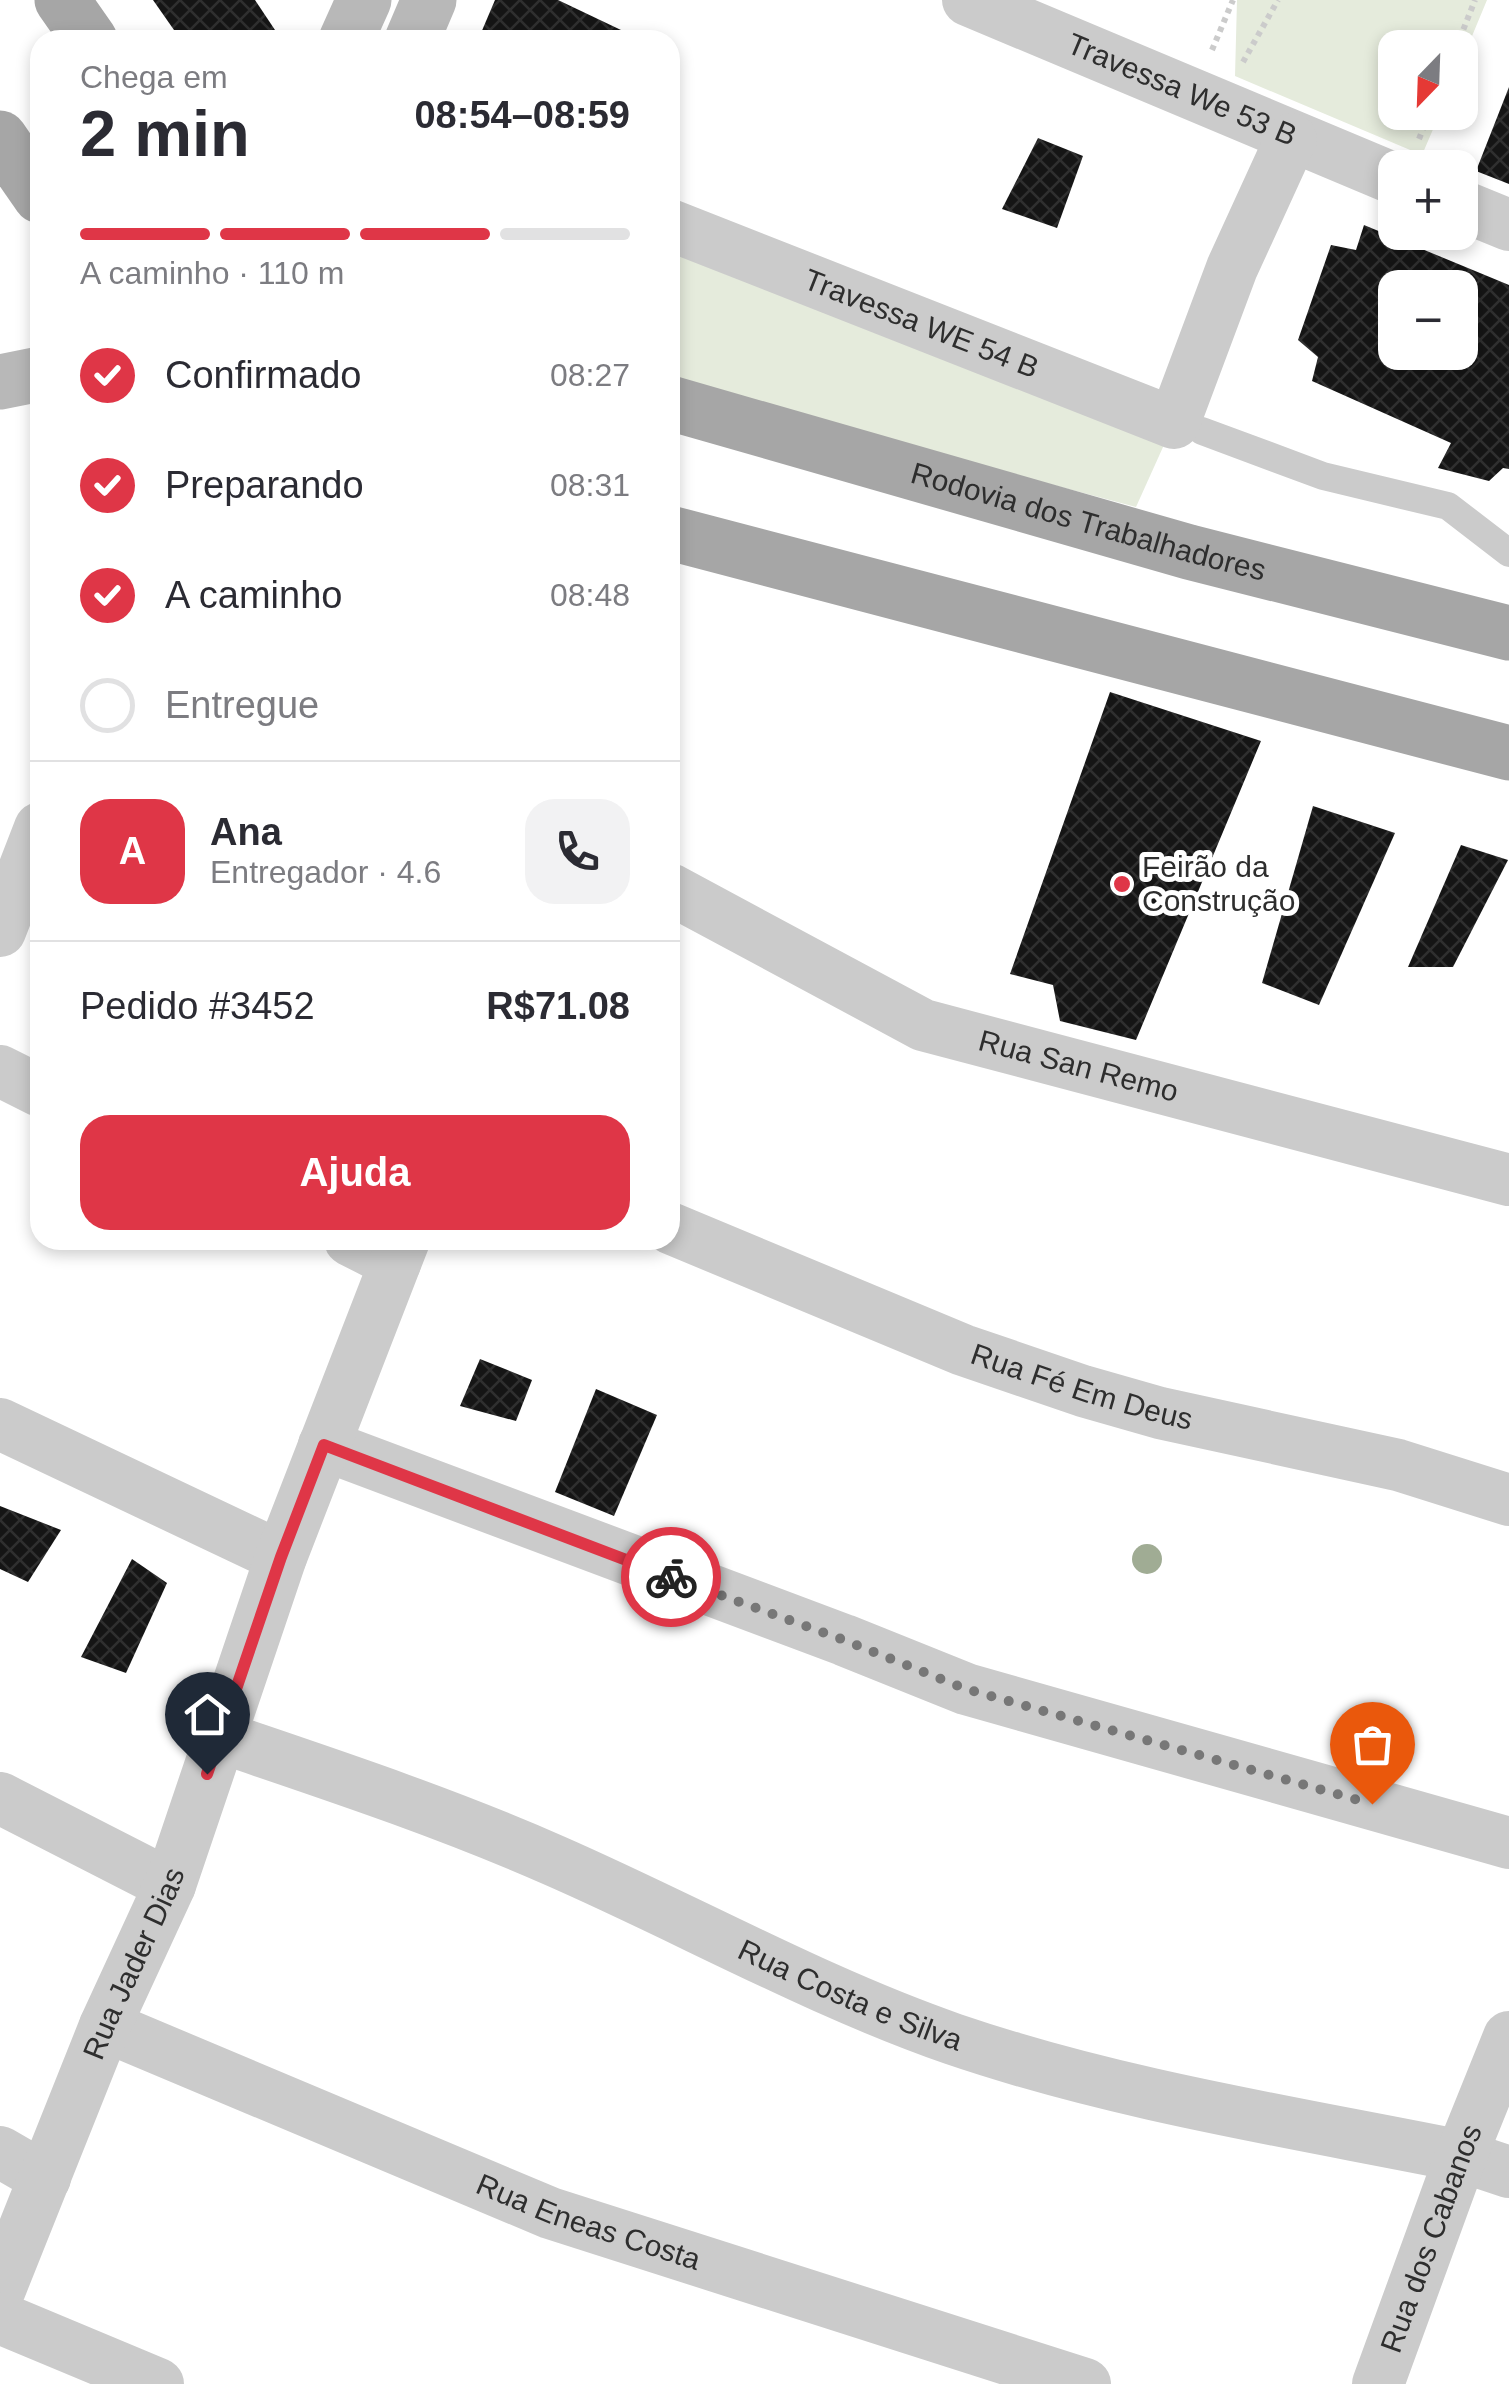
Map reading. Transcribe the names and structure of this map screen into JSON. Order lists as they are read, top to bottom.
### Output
{
  "streets": {
    "main road": ["Rodovia dos Trabalhadores"],
    "street": [
      "Travessa We 53 B",
      "Travessa WE 54 B",
      "Rua San Remo",
      "Rua Fé Em Deus",
      "Rua Jader Dias",
      "Rua Costa e Silva",
      "Rua Eneas Costa",
      "Rua dos Cabanos"
    ]
  },
  "crossings": [
    ["Rua Jader Dias", "Rua Costa e Silva"],
    ["Rua Jader Dias", "Rua Eneas Costa"],
    ["Rua Costa e Silva", "Rua dos Cabanos"]
  ],
  "places": ["Feirão da Construção"],
  "north": "bottom left",
  "page": {
    "map_buttons": ["+", "−"],
    "heading": ["2 min", "Chega em", "08:54–08:59"],
    "panel": [
      "Ana",
      "Entregador · 4.6",
      "Pedido #3452",
      "R$71.08"
    ],
    "bar": "A caminho · 110 m",
    "list": [
      ["Confirmado", "08:27"],
      ["Preparando", "08:31"],
      ["A caminho", "08:48"],
      "Entregue"
    ],
    "round": "A",
    "buttons": "Ajuda"
  }
}
